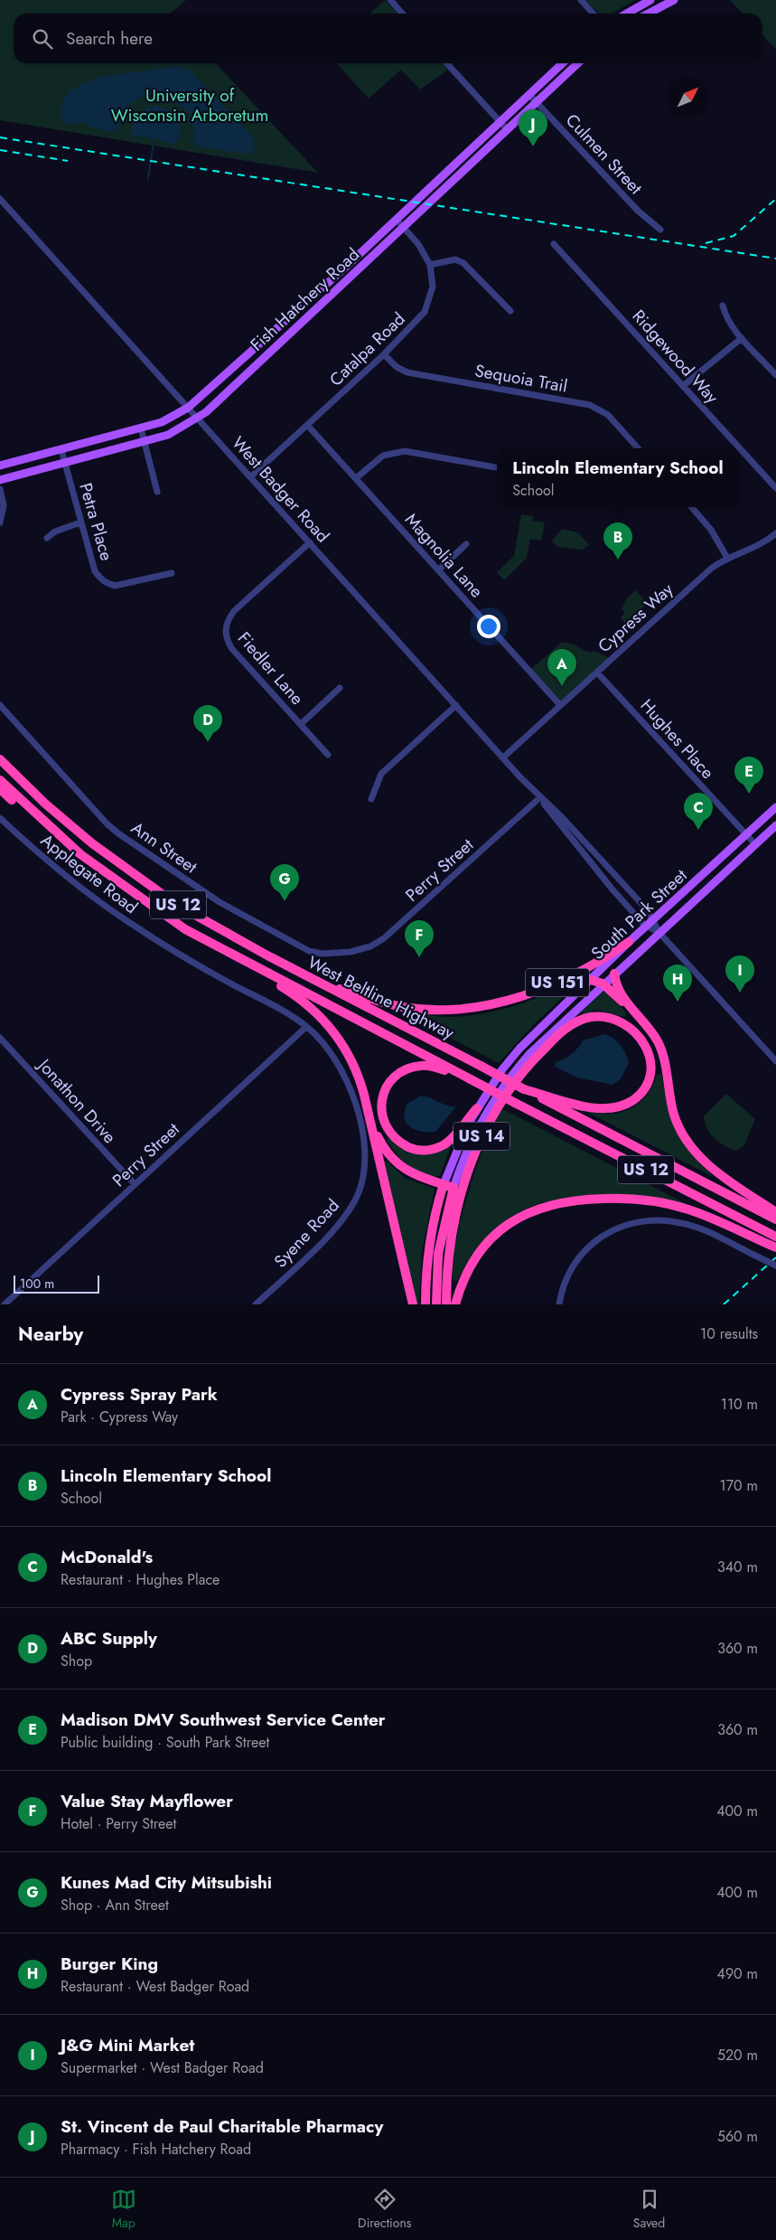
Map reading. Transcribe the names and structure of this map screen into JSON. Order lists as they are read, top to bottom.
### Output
{
  "streets": {
    "highway": [
      "US 12",
      "US 151",
      "West Beltline Highway",
      "US 14"
    ],
    "main road": ["Fish Hatchery Road", "South Park Street"],
    "street": [
      "Culmen Street",
      "Catalpa Road",
      "Ridgewood Way",
      "Sequoia Trail",
      "West Badger Road",
      "Petra Place",
      "Magnolia Lane",
      "Cypress Way",
      "Fiedler Lane",
      "Hughes Place",
      "Ann Street",
      "Perry Street",
      "Applegate Road",
      "Jonathon Drive",
      "Syene Road"
    ]
  },
  "crossings": [
    ["Culmen Street", "Fish Hatchery Road"],
    ["Fish Hatchery Road", "Catalpa Road"],
    ["Fish Hatchery Road", "West Badger Road"],
    ["Fish Hatchery Road", "Petra Place"],
    ["Catalpa Road", "Sequoia Trail"],
    ["Catalpa Road", "West Badger Road"],
    ["Catalpa Road", "Magnolia Lane"],
    ["West Badger Road", "Cypress Way"],
    ["West Badger Road", "Fiedler Lane"],
    ["West Badger Road", "Perry Street"],
    ["West Badger Road", "South Park Street"],
    ["Magnolia Lane", "Cypress Way"],
    ["Cypress Way", "Hughes Place"],
    ["Hughes Place", "South Park Street"],
    ["Ann Street", "Perry Street"],
    ["Perry Street", "Applegate Road"],
    ["Perry Street", "Jonathon Drive"],
    ["Perry Street", "Syene Road"],
    ["Applegate Road", "Syene Road"],
    ["South Park Street", "US 151"],
    ["South Park Street", "US 14"],
    ["US 151", "West Beltline Highway"],
    ["West Beltline Highway", "US 14"]
  ],
  "parks": ["University of Wisconsin Arboretum"],
  "scale_bar": "100 m",
  "north": "top right",
  "page": {
    "search": "Search here",
    "pins": [
      "J",
      "B",
      "A",
      "D",
      "E",
      "C",
      "G",
      "F",
      "I",
      "H"
    ],
    "popup": ["Lincoln Elementary School", "School"],
    "scale": "100 m",
    "heading": ["Nearby", "10 results"],
    "list": [
      {
        "mark": "A",
        "name": "Cypress Spray Park",
        "note": "Park · Cypress Way",
        "value": "110 m"
      },
      {
        "mark": "B",
        "name": "Lincoln Elementary School",
        "note": "School",
        "value": "170 m"
      },
      {
        "mark": "C",
        "name": "McDonald's",
        "note": "Restaurant · Hughes Place",
        "value": "340 m"
      },
      {
        "mark": "D",
        "name": "ABC Supply",
        "note": "Shop",
        "value": "360 m"
      },
      {
        "mark": "E",
        "name": "Madison DMV Southwest Service Center",
        "note": "Public building · South Park Street",
        "value": "360 m"
      },
      {
        "mark": "F",
        "name": "Value Stay Mayflower",
        "note": "Hotel · Perry Street",
        "value": "400 m"
      },
      {
        "mark": "G",
        "name": "Kunes Mad City Mitsubishi",
        "note": "Shop · Ann Street",
        "value": "400 m"
      },
      {
        "mark": "H",
        "name": "Burger King",
        "note": "Restaurant · West Badger Road",
        "value": "490 m"
      },
      {
        "mark": "I",
        "name": "J&G Mini Market",
        "note": "Supermarket · West Badger Road",
        "value": "520 m"
      },
      {
        "mark": "J",
        "name": "St. Vincent de Paul Charitable Pharmacy",
        "note": "Pharmacy · Fish Hatchery Road",
        "value": "560 m"
      }
    ],
    "nav": ["Map", "Directions", "Saved"]
  }
}
